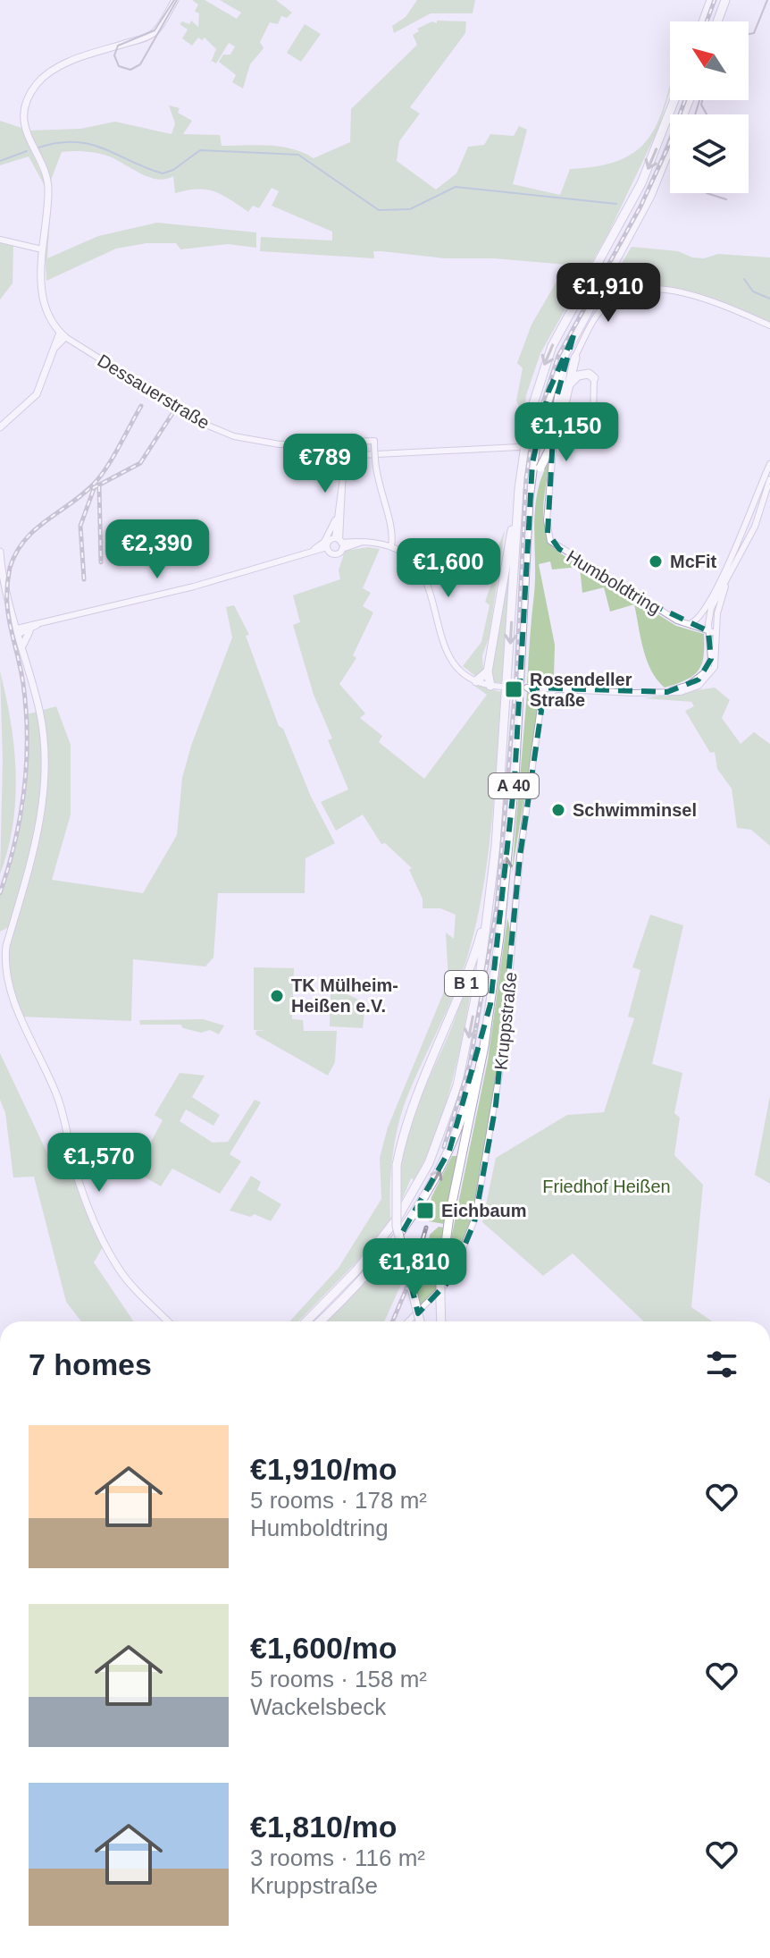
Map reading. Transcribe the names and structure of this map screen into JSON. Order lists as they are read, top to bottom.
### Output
{
  "streets": {
    "highway": ["A 40", "B 1"],
    "street": ["Dessauerstraße", "Humboldtring", "Kruppstraße"]
  },
  "crossings": [
    ["A 40", "B 1"]
  ],
  "parks": ["Friedhof Heißen"],
  "places": {
    "other": ["McFit", "Schwimminsel", "TK Mülheim- Heißen e.V."],
    "transit": ["Rosendeller Straße", "Eichbaum"]
  },
  "north": "top left",
  "page": {
    "price": [
      "€1,910",
      "€1,150",
      "€789",
      "€2,390",
      "€1,600",
      "€1,570",
      "€1,810"
    ],
    "heading": "7 homes",
    "list": [
      {
        "name": "€1,910/mo",
        "note": "5 rooms · 178 m² · Humboldtring"
      },
      {
        "name": "€1,600/mo",
        "note": "5 rooms · 158 m² · Wackelsbeck"
      },
      {
        "name": "€1,810/mo",
        "note": "3 rooms · 116 m² · Kruppstraße"
      }
    ]
  }
}
